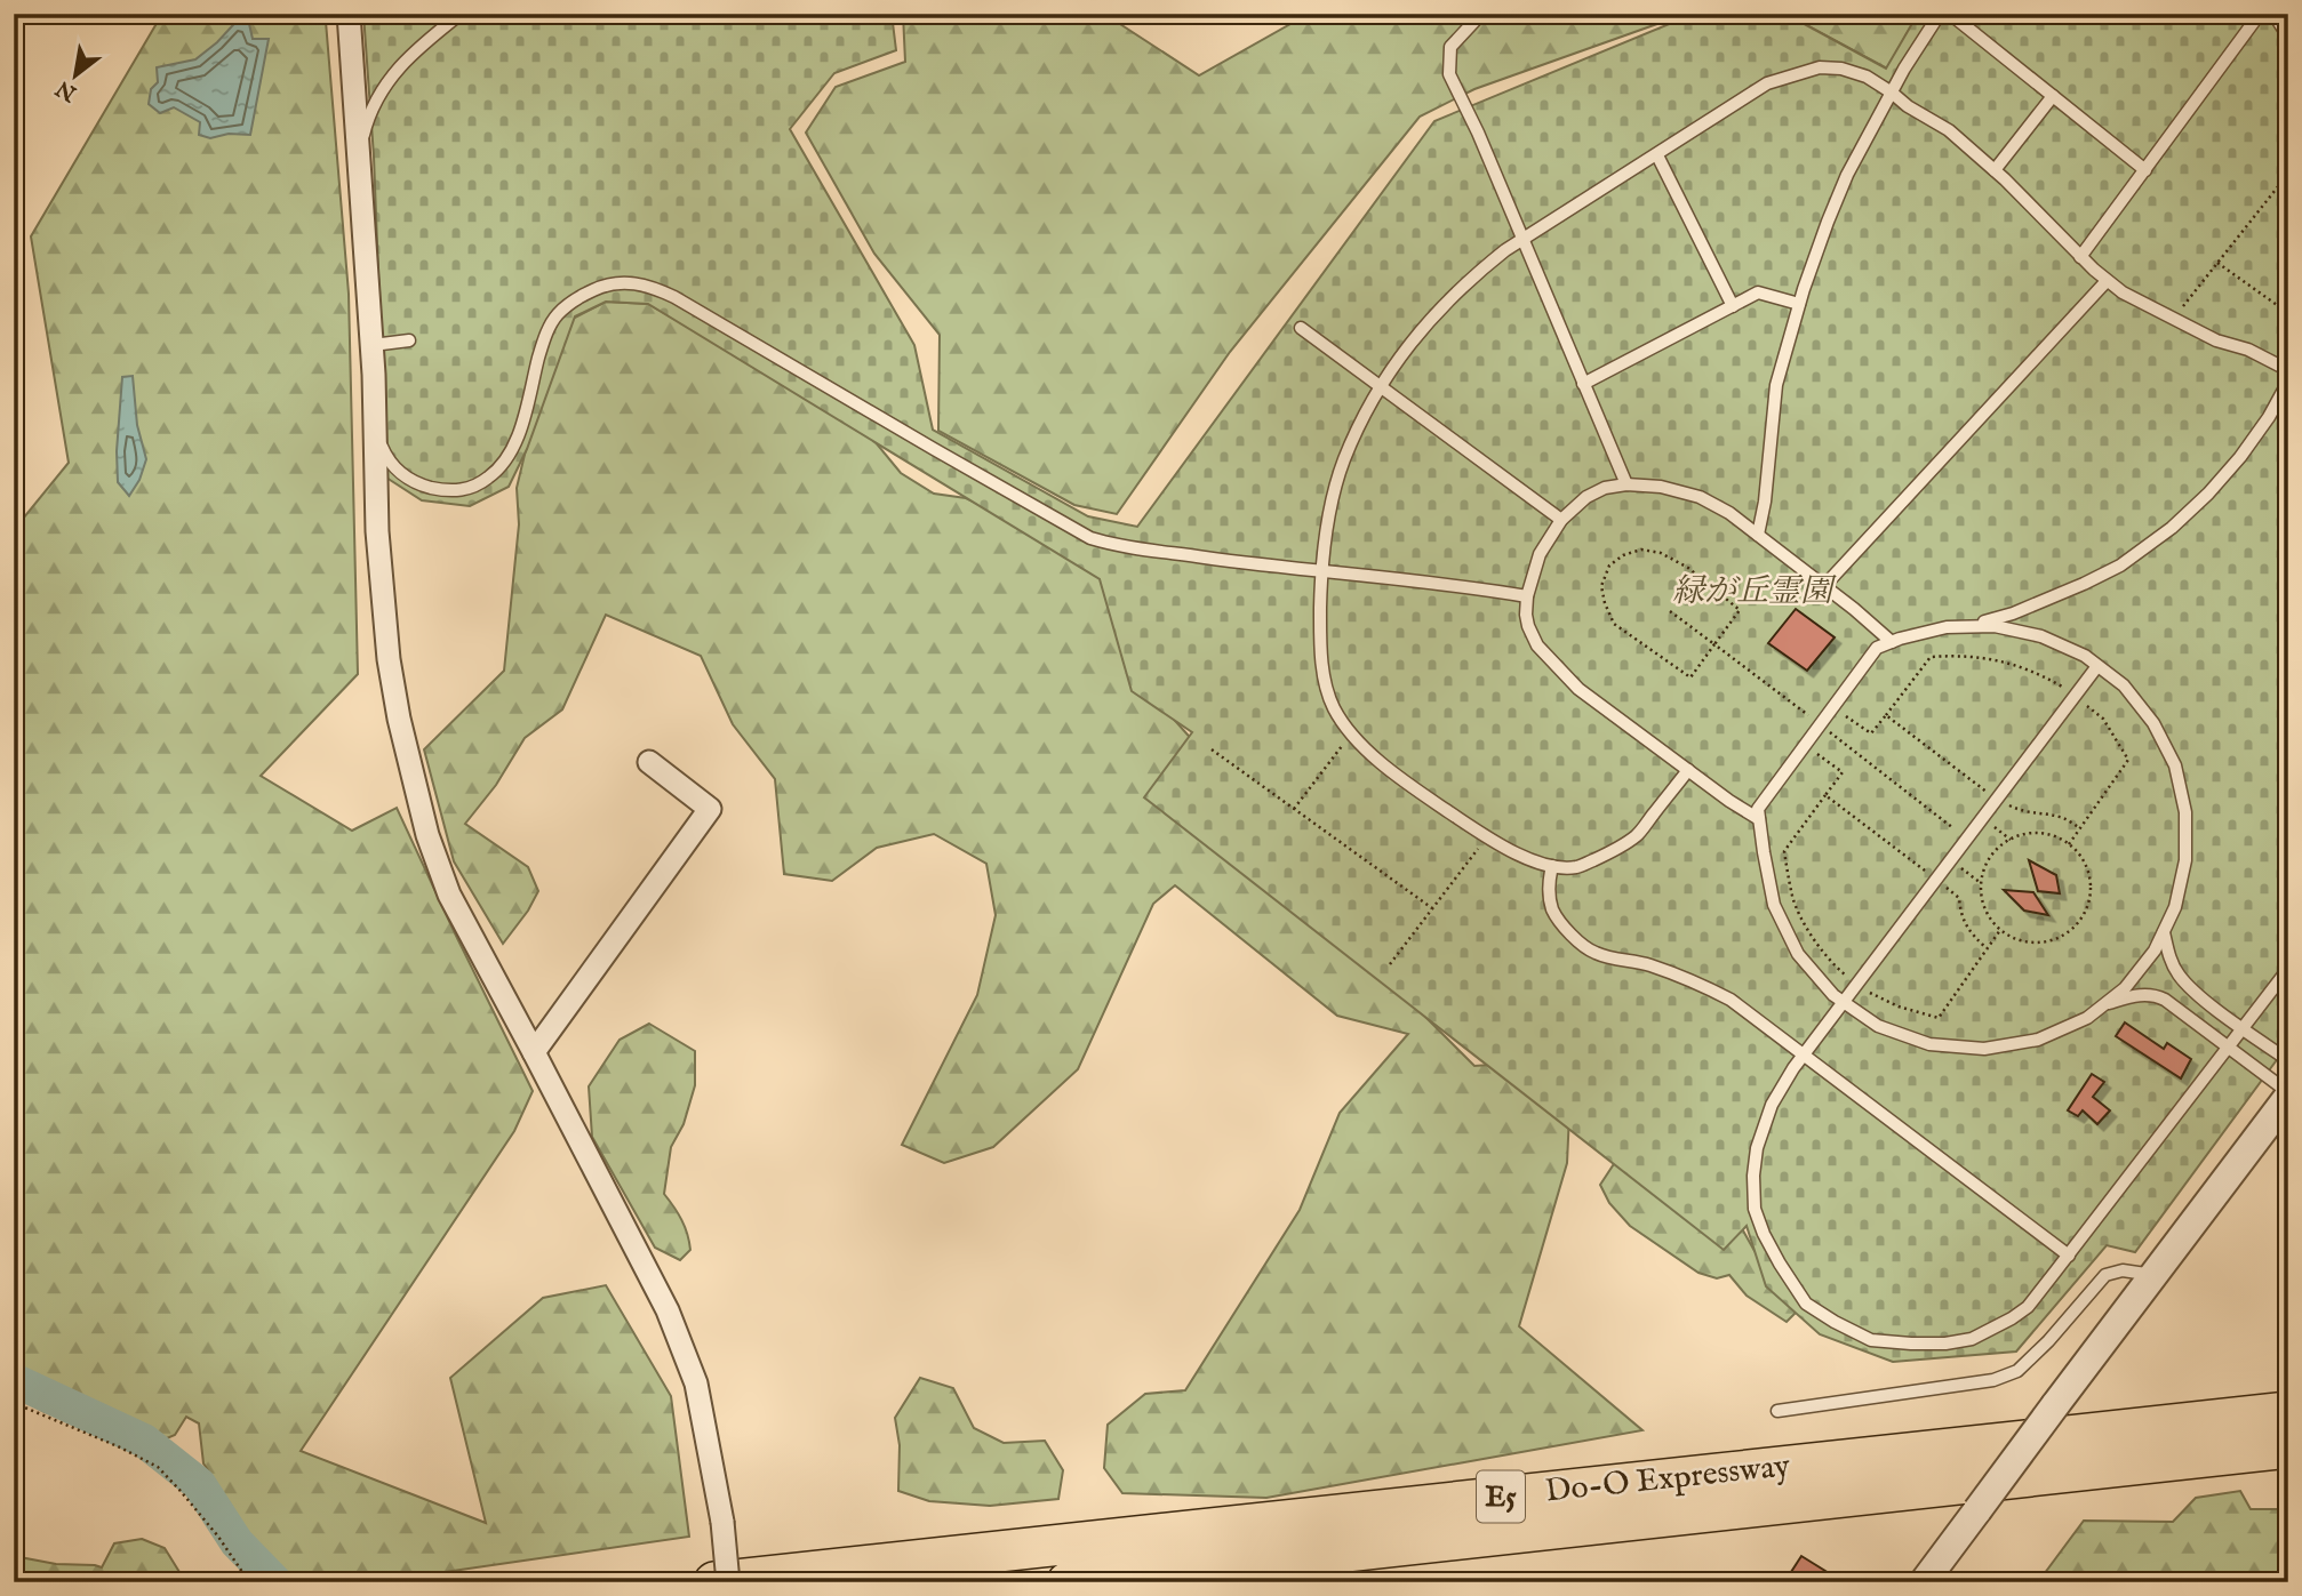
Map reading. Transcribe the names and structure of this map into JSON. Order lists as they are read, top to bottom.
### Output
{
  "streets": {
    "highway": ["Do-O Expressway", "E5"]
  },
  "parks": ["緑が丘霊園"],
  "north": "bottom left"
}
